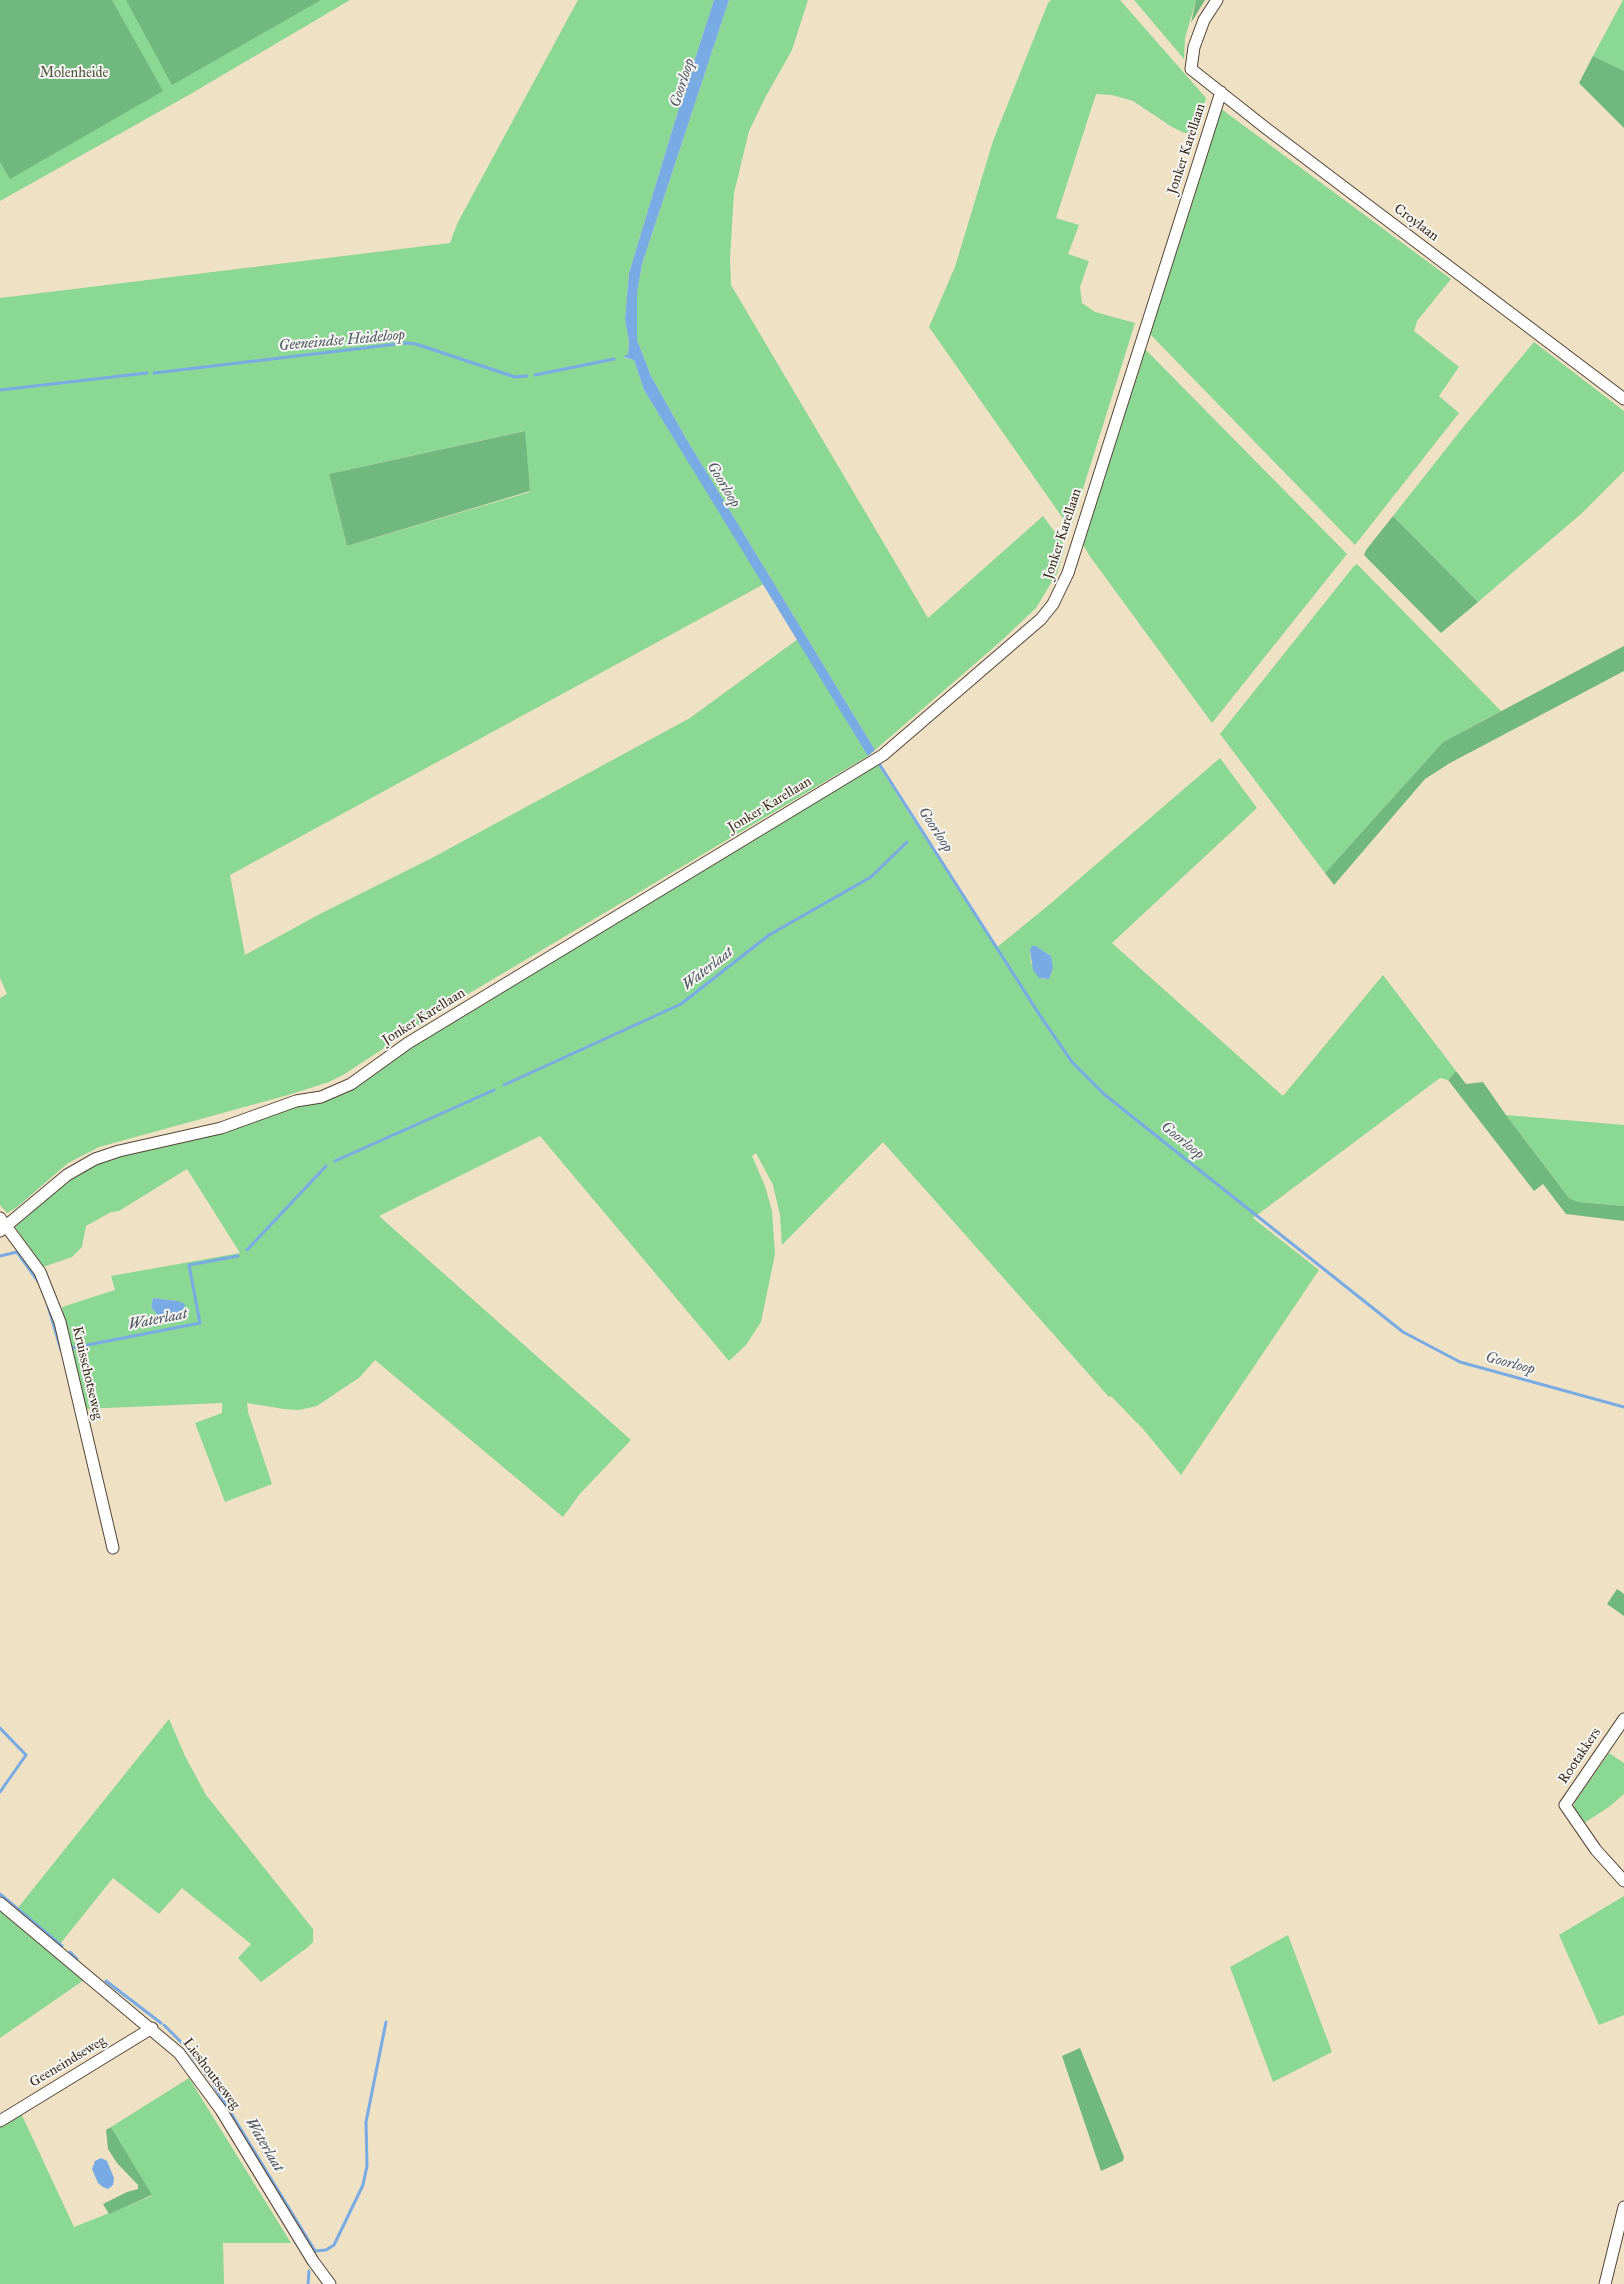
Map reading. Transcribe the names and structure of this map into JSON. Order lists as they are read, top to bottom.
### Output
{
  "streets": {
    "street": [
      "Jonker Karellaan",
      "Croylaan",
      "Kruisschotseweg",
      "Rootakkers",
      "Geeneindseweg",
      "Lieshoutseweg"
    ]
  },
  "crossings": [
    ["Jonker Karellaan", "Croylaan"],
    ["Jonker Karellaan", "Kruisschotseweg"],
    ["Geeneindseweg", "Lieshoutseweg"]
  ],
  "water": ["Goorloop", "Geeneindse Heideloop", "Waterlaat"],
  "parks": ["Molenheide"]
}
